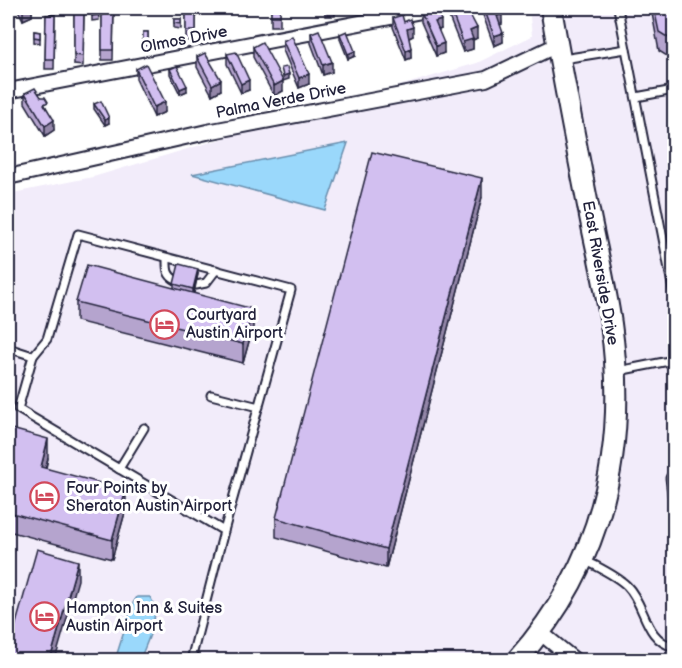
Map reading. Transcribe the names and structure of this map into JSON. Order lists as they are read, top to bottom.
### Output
{
  "streets": {
    "main road": ["East Riverside Drive"],
    "street": ["Olmos Drive", "Palma Verde Drive"]
  },
  "crossings": [
    ["Palma Verde Drive", "East Riverside Drive"]
  ],
  "places": {
    "hotel": ["Courtyard Austin Airport", "Four Points by Sheraton Austin Airport", "Hampton Inn & Suites Austin Airport"]
  }
}
